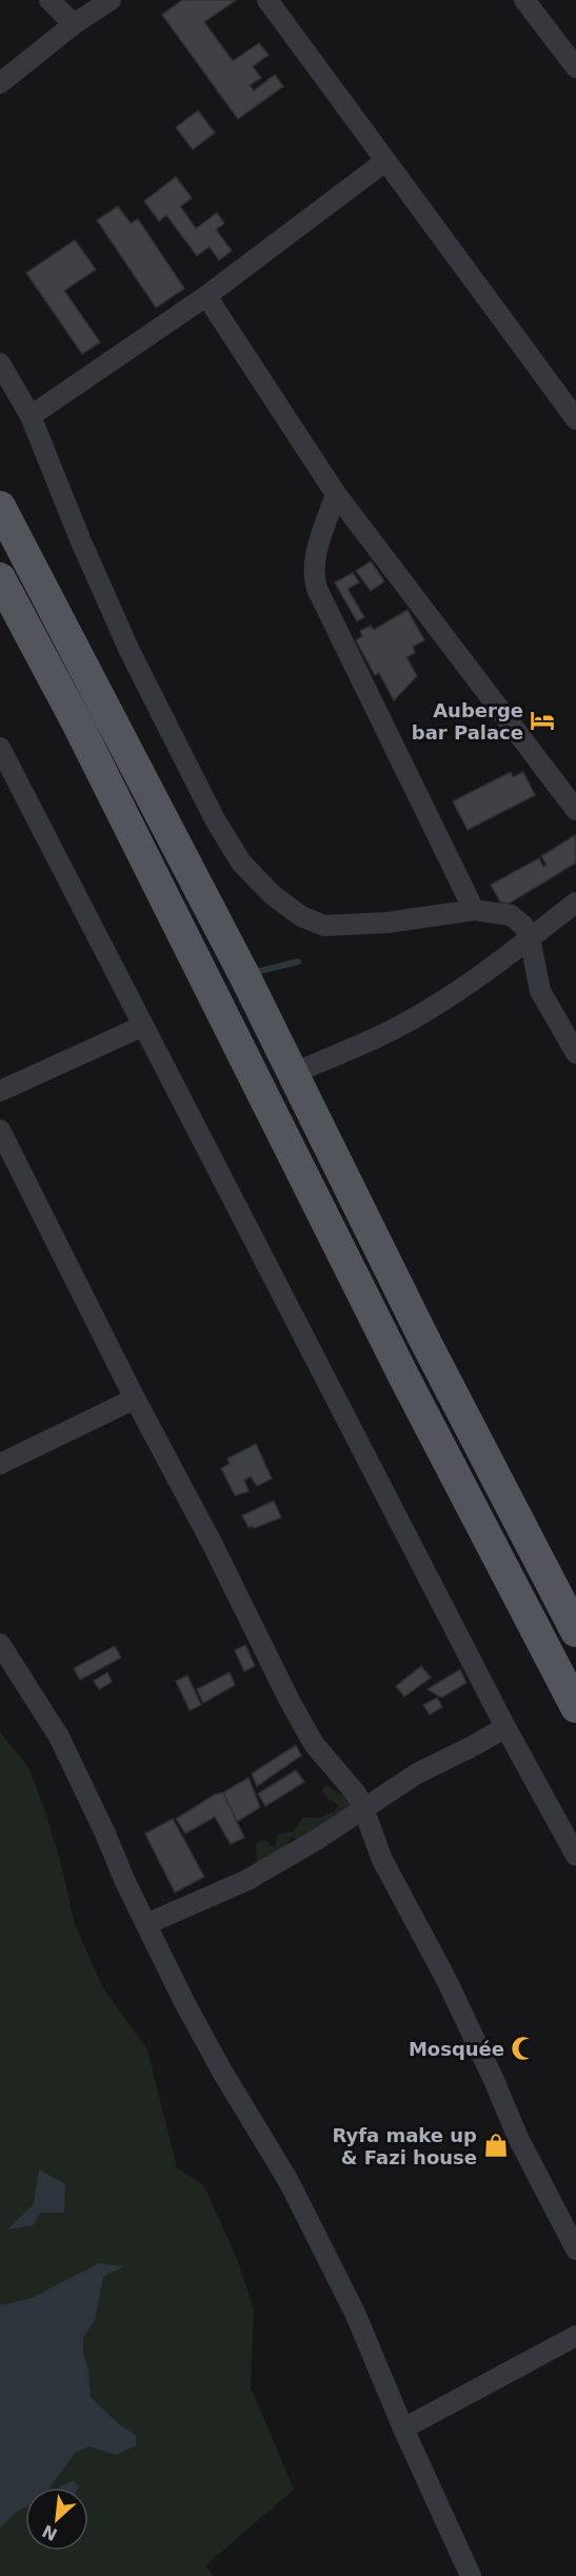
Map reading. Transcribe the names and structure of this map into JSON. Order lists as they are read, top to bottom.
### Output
{
  "places": {
    "hotel": ["Auberge bar Palace"],
    "mosque": ["Mosquée"],
    "shop": ["Ryfa make up & Fazi house"]
  },
  "north": "bottom left"
}
